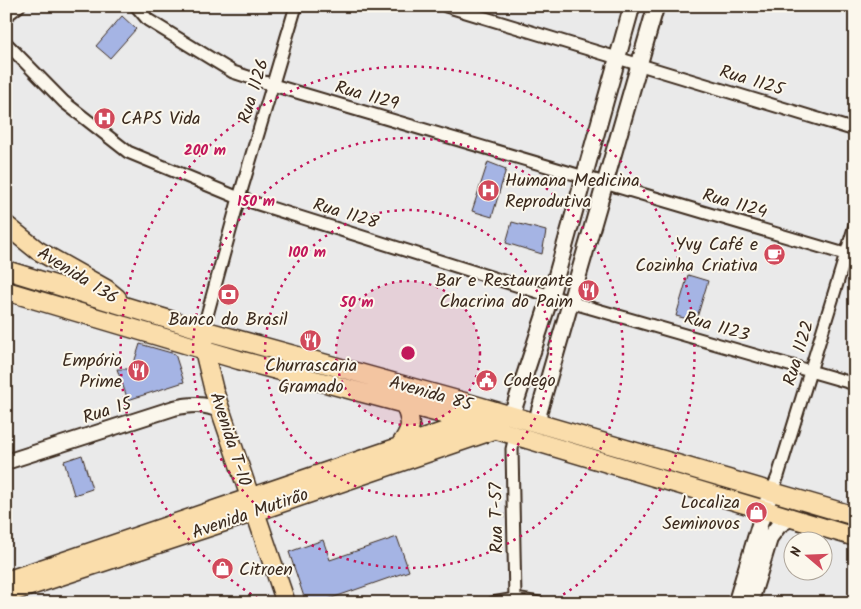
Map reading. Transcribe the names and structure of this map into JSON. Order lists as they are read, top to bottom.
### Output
{
  "streets": {
    "main road": [
      "Avenida 136",
      "Avenida 85",
      "Avenida T-10",
      "Avenida Mutirão"
    ],
    "street": [
      "Rua 1125",
      "Rua 1126",
      "Rua 1129",
      "Rua 1124",
      "Rua 1128",
      "Rua 1123",
      "Rua 1122",
      "Rua 15",
      "Rua T-57"
    ]
  },
  "crossings": [
    ["Rua 1126", "Rua 1129"],
    ["Rua 1126", "Rua 1128"],
    ["Rua 1126", "Avenida 85"],
    ["Rua 1126", "Avenida T-10"],
    ["Rua 1129", "Rua 1124"],
    ["Rua 1124", "Rua 1122"],
    ["Rua 1128", "Rua 1123"],
    ["Avenida 136", "Avenida 85"],
    ["Rua 1123", "Rua 1122"],
    ["Rua 1122", "Avenida 85"],
    ["Avenida 85", "Avenida T-10"],
    ["Avenida 85", "Avenida Mutirão"],
    ["Avenida 85", "Rua T-57"],
    ["Rua 15", "Avenida T-10"],
    ["Avenida T-10", "Avenida Mutirão"]
  ],
  "places": {
    "hospital": ["CAPS Vida", "Humana Medicina Reprodutiva"],
    "cafe": ["Yvy Café e Cozinha Criativa"],
    "restaurant": ["Bar e Restaurante Chacrina do Paim", "Churrascaria Gramado", "Empório Prime"],
    "bank": ["Banco do Brasil"],
    "public building": ["Codego"],
    "shop": ["Localiza Seminovos", "Citroen"]
  },
  "north": "left",
  "rings": [
    "200 m",
    "150 m",
    "100 m",
    "50 m"
  ]
}
